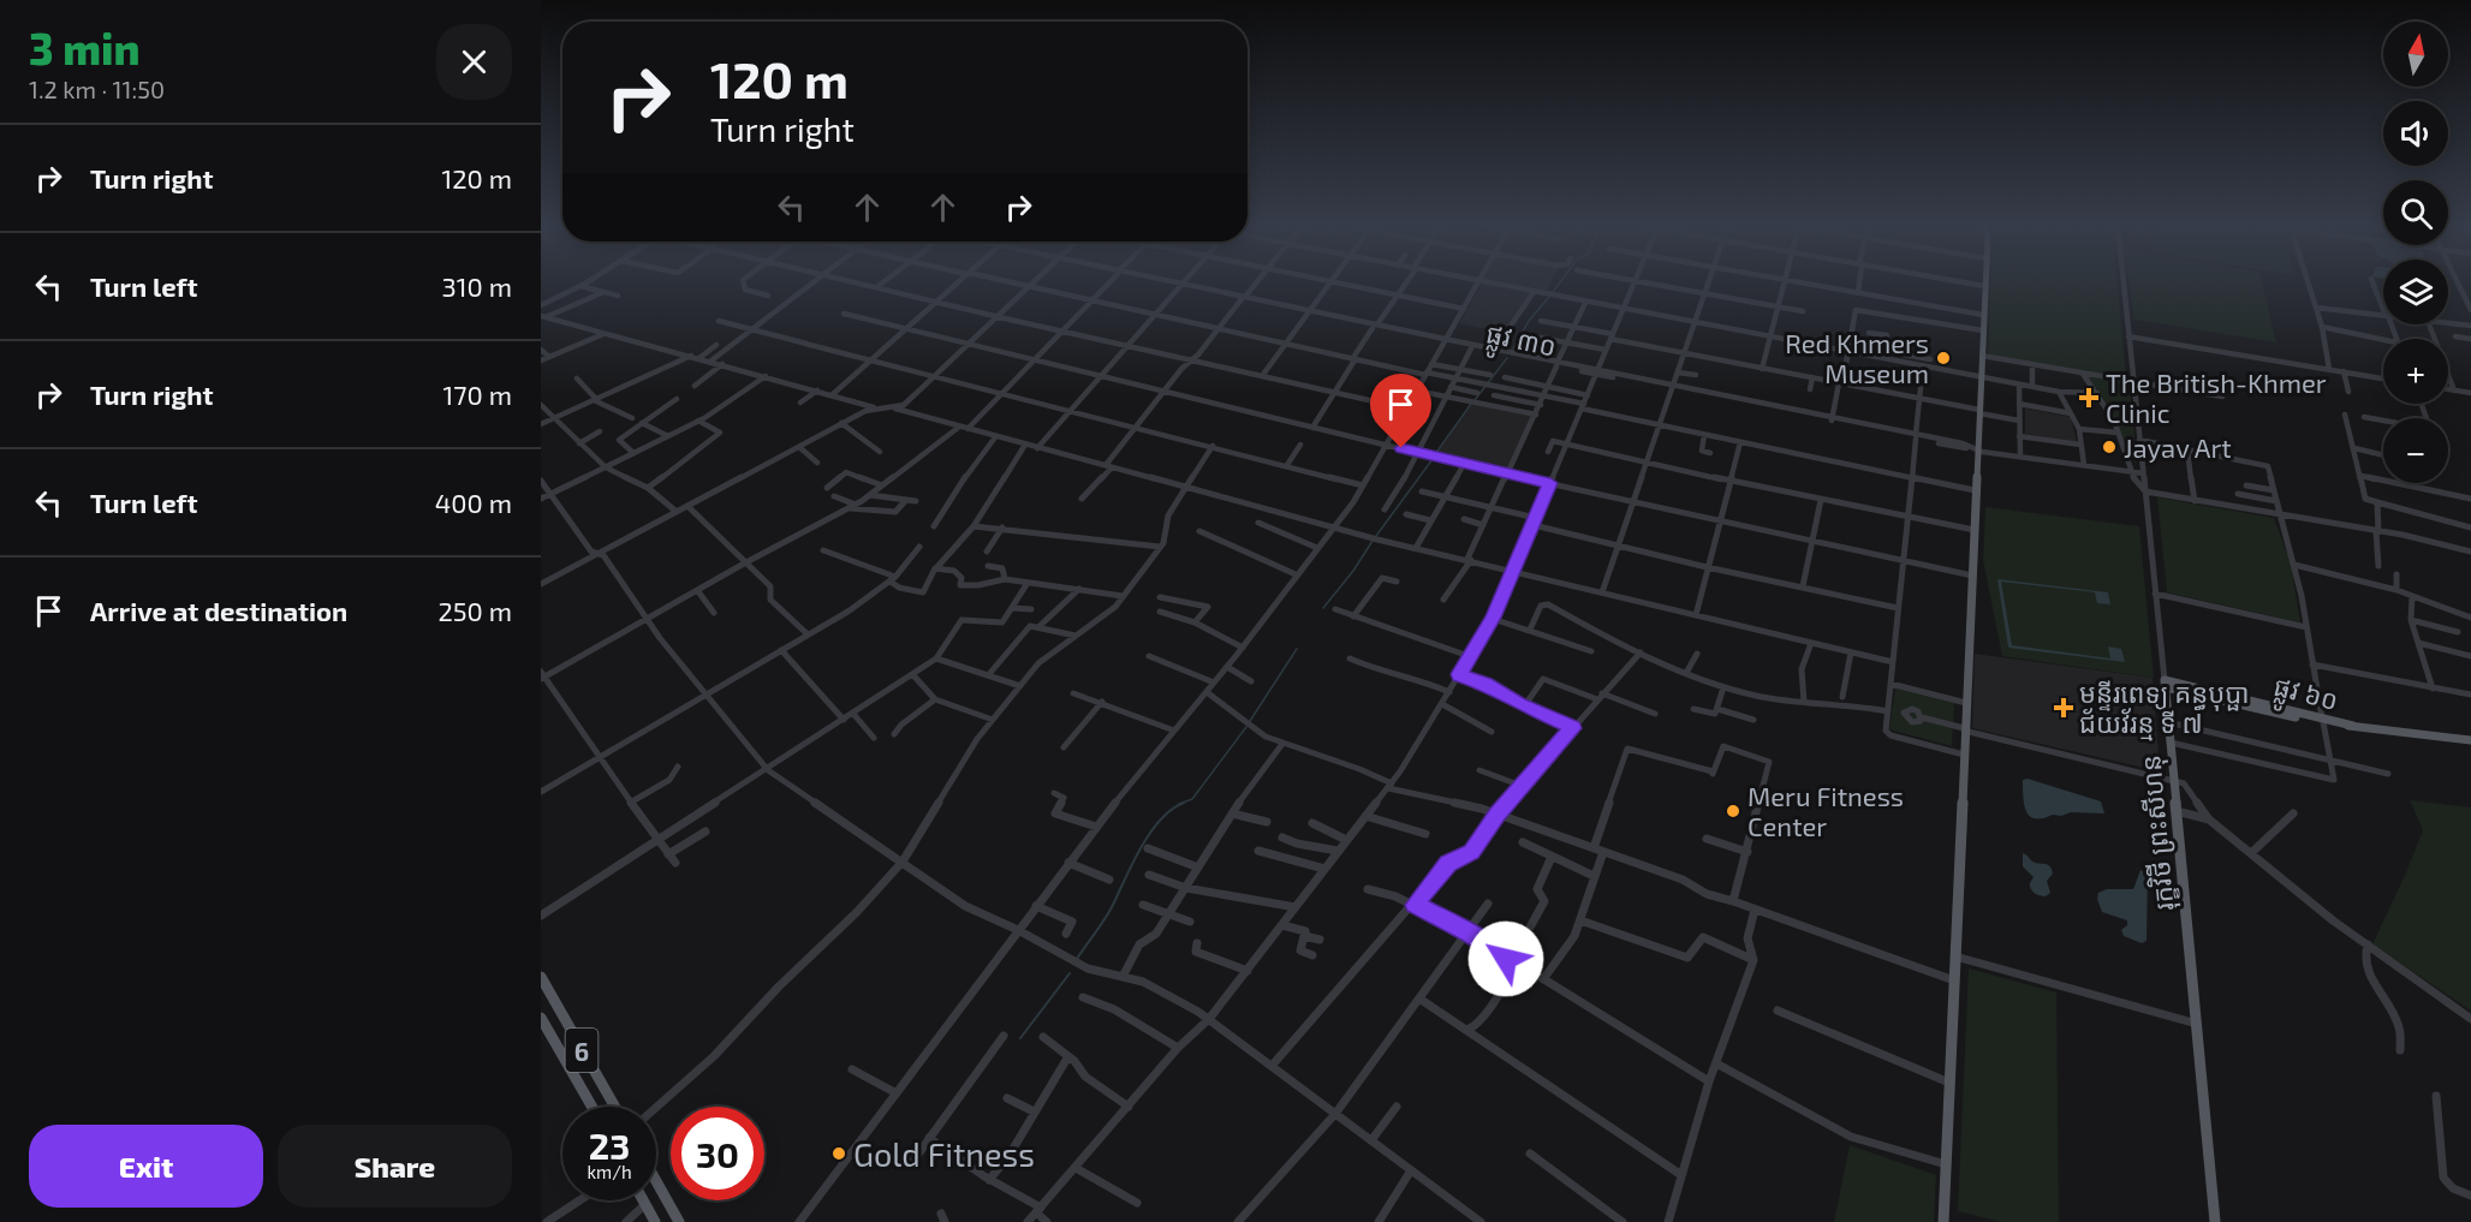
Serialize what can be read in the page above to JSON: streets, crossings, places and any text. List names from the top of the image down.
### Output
{
  "streets": {
    "main road": ["ផ្លូវ ៦០", "រុក្ខវិថី ព្រះសីហនុ", "6"],
    "street": ["ផ្លូវ ៣០"]
  },
  "crossings": [
    ["ផ្លូវ ៣០", "រុក្ខវិថី ព្រះសីហនុ"],
    ["ផ្លូវ ៦០", "រុក្ខវិថី ព្រះសីហនុ"]
  ],
  "places": {
    "other": [
      "Red Khmers Museum",
      "Jayav Art",
      "Meru Fitness Center",
      "Gold Fitness"
    ],
    "health": ["The British-Khmer Clinic", "មន្ទីរពេទ្យ គន្ធបុប្ផា ជ័យវ័រន្ម ទី ៧"]
  },
  "north": "top",
  "page": {
    "heading": ["3 min", "1.2 km · 11:50"],
    "map_buttons": ["+", "−"],
    "turn": ["120 m", "Turn right"],
    "list": [
      {
        "name": "Turn right",
        "value": "120 m"
      },
      {
        "name": "Turn left",
        "value": "310 m"
      },
      {
        "name": "Turn right",
        "value": "170 m"
      },
      {
        "name": "Turn left",
        "value": "400 m"
      },
      {
        "name": "Arrive at destination",
        "value": "250 m"
      }
    ],
    "speed": "23 km/h",
    "limit": "30",
    "buttons": ["Exit", "Share"]
  }
}
